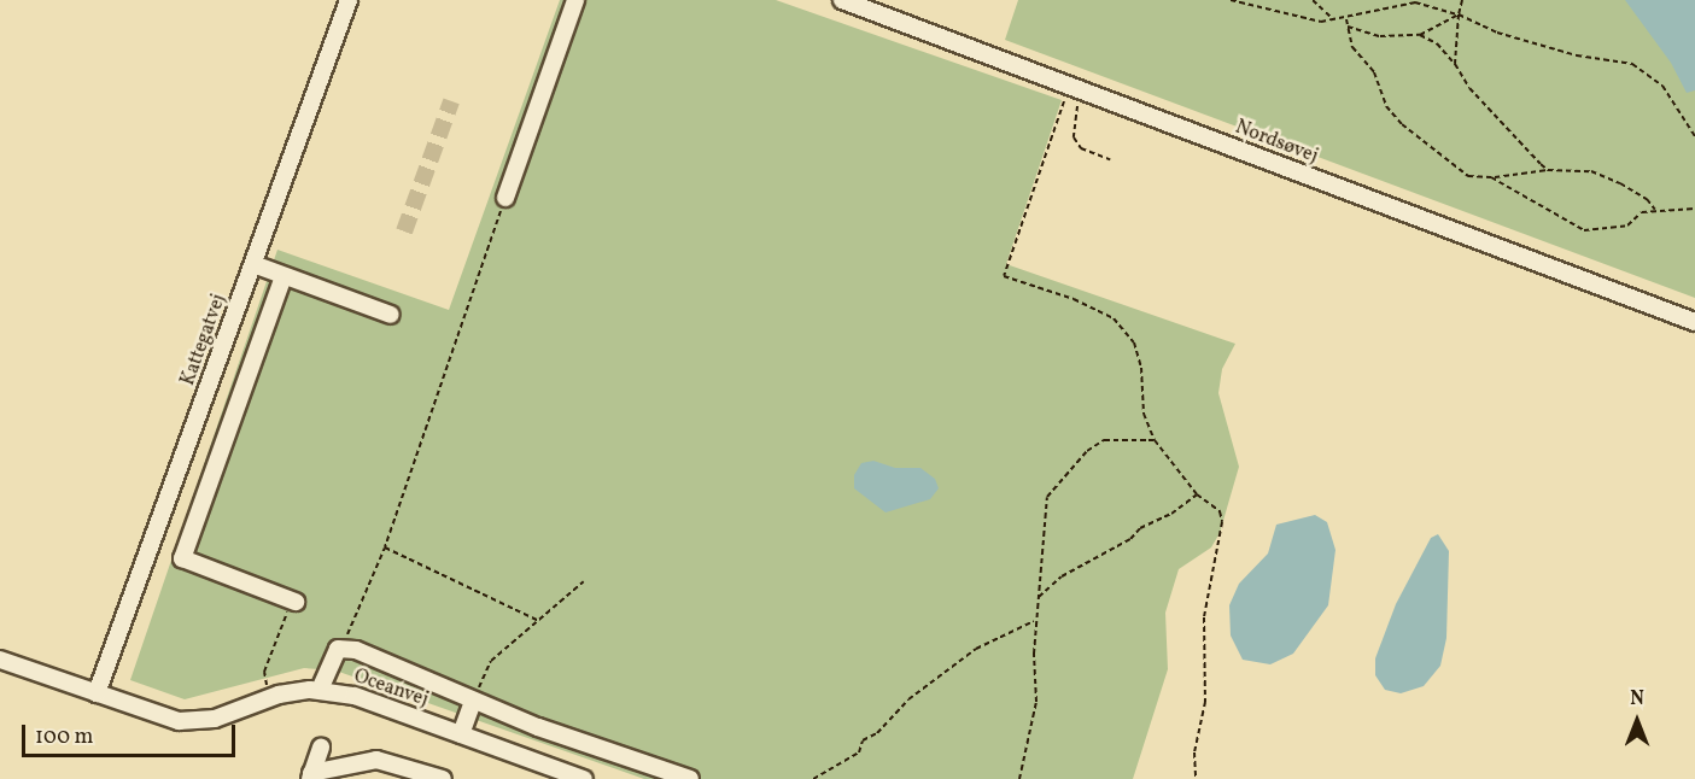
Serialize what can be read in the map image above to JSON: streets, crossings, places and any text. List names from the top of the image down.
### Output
{
  "streets": {
    "street": ["Nordsøvej", "Kattegatvej", "Oceanvej"]
  },
  "crossings": [
    ["Kattegatvej", "Oceanvej"]
  ],
  "scale_bar": "100 m",
  "north": "top"
}
